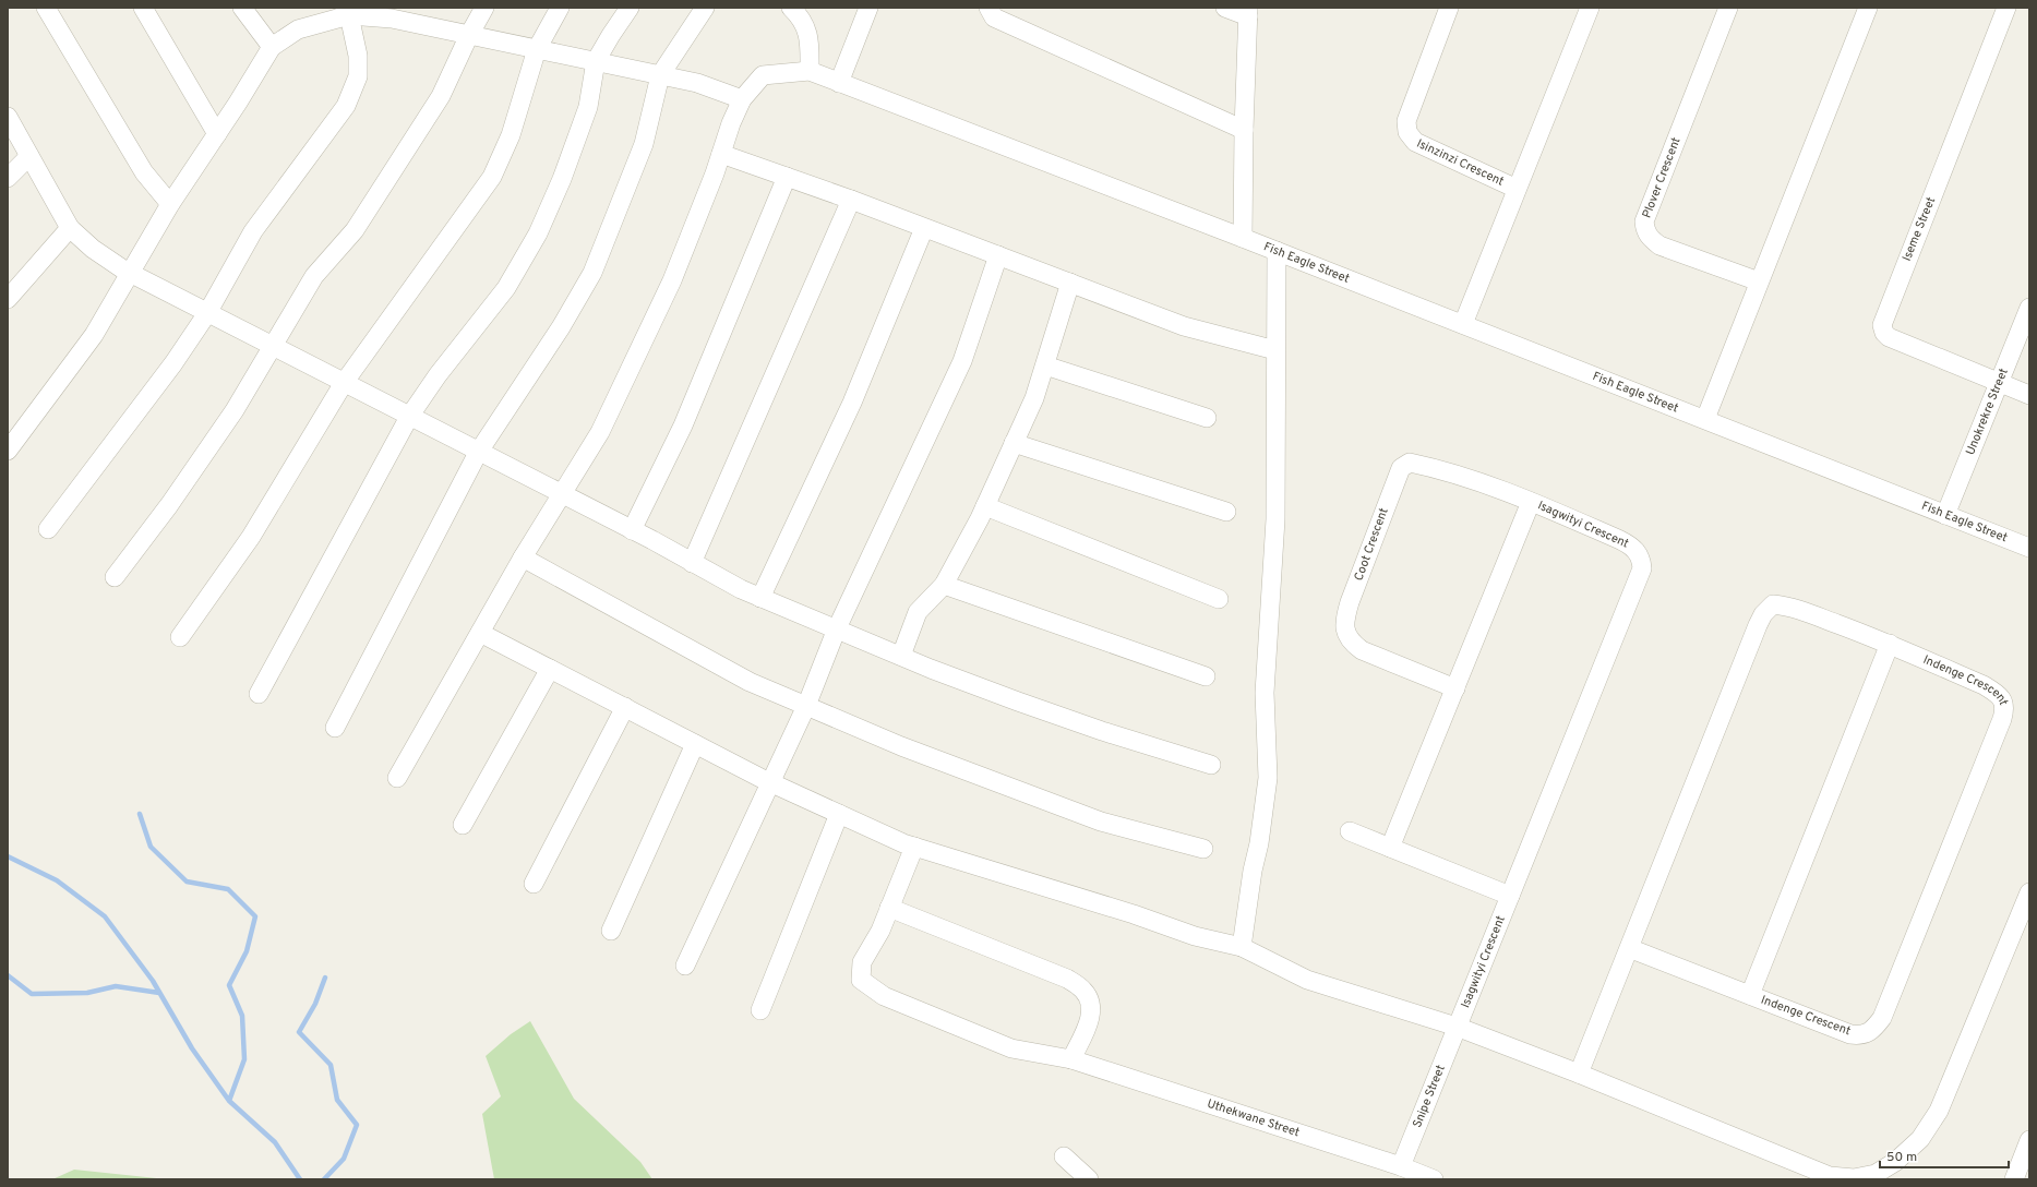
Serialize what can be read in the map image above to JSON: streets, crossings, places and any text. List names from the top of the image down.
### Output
{
  "streets": {
    "street": [
      "Isinzinzi Crescent",
      "Plover Crescent",
      "Iseme Street",
      "Fish Eagle Street",
      "Unokrekre Street",
      "Isagwityi Crescent",
      "Coot Crescent",
      "Indenge Crescent",
      "Snipe Street",
      "Uthekwane Street"
    ]
  },
  "crossings": [
    ["Isinzinzi Crescent", "Fish Eagle Street"],
    ["Iseme Street", "Unokrekre Street"],
    ["Fish Eagle Street", "Unokrekre Street"],
    ["Isagwityi Crescent", "Coot Crescent"],
    ["Isagwityi Crescent", "Snipe Street"],
    ["Snipe Street", "Uthekwane Street"]
  ],
  "scale_bar": "50 m"
}
